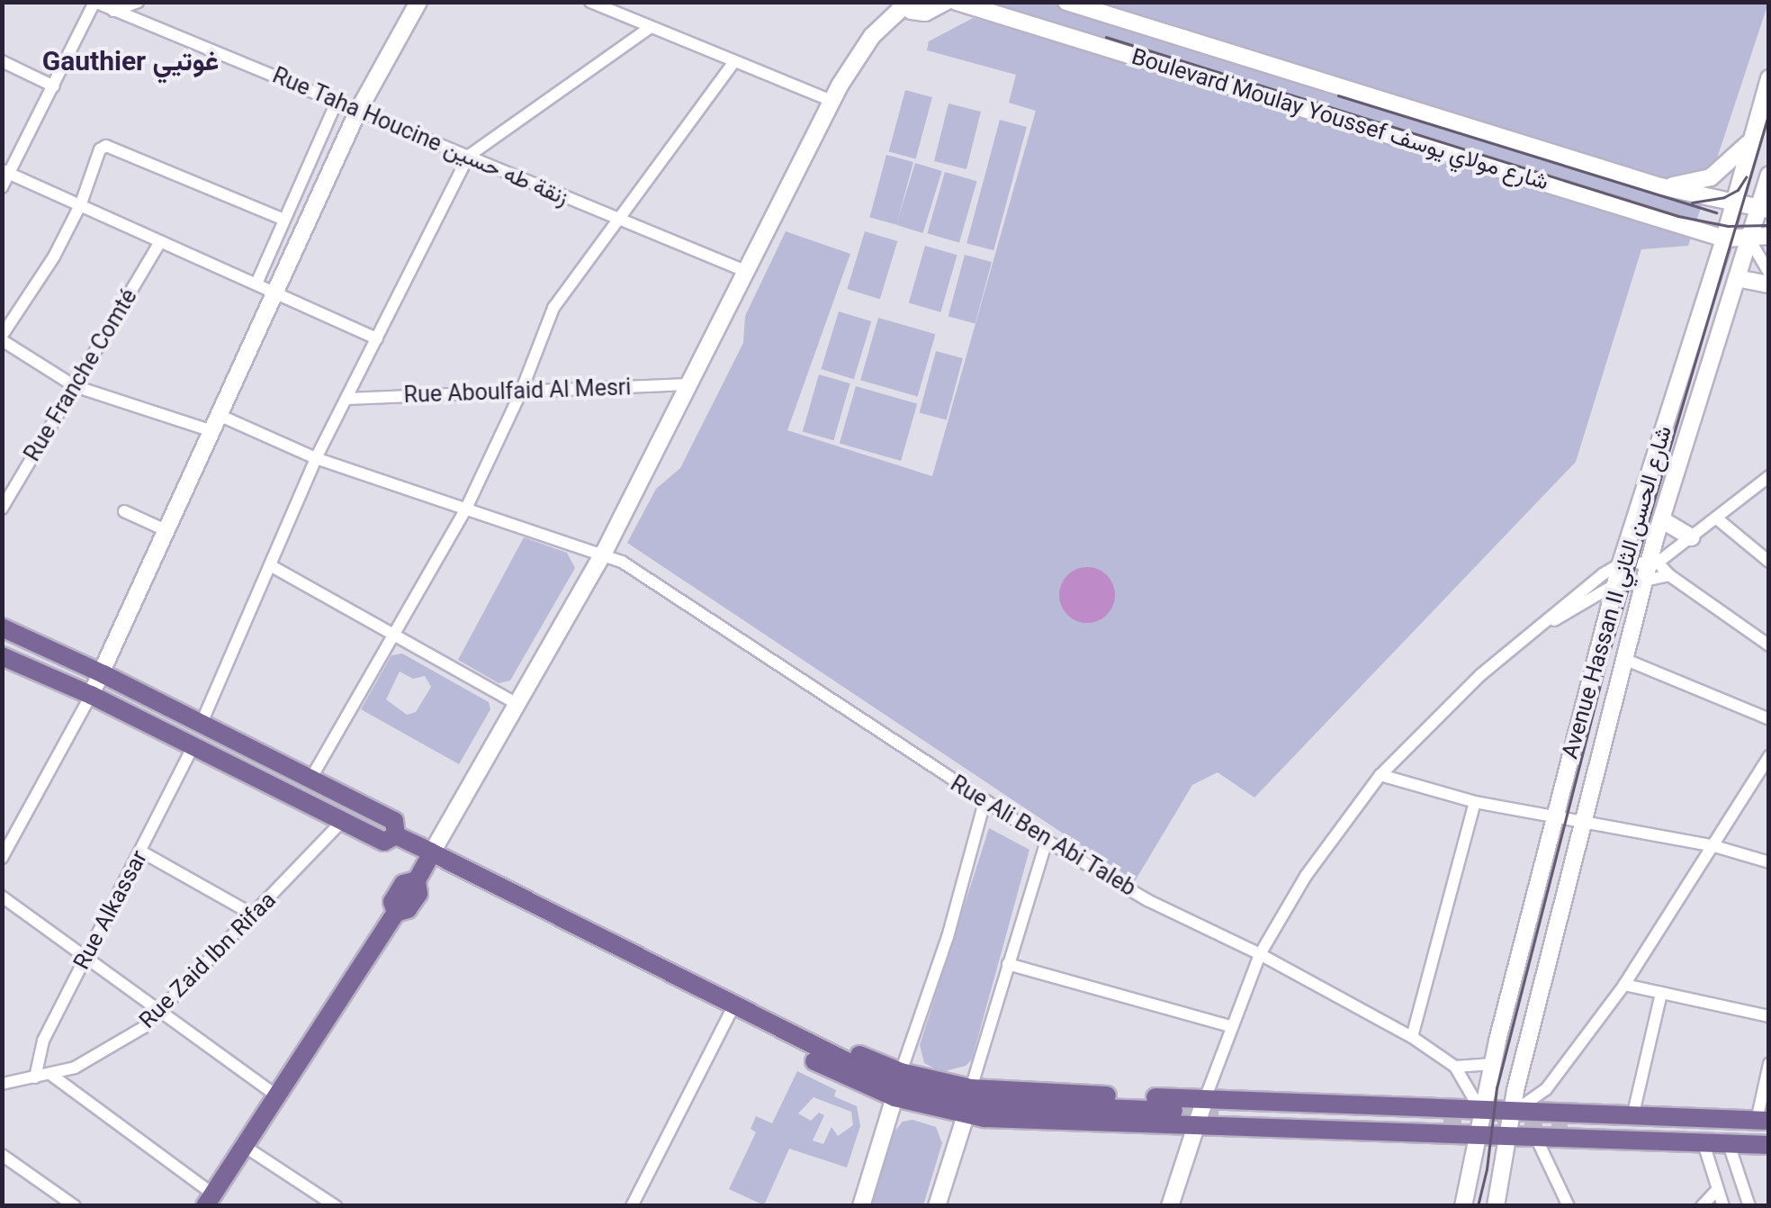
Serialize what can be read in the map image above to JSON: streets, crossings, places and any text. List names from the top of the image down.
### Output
{
  "streets": {
    "main road": ["Boulevard Moulay Youssef شارع مولاي يوسف", "Avenue Hassan II شارع الحسن الثاني"],
    "street": [
      "Rue Taha Houcine زنقة طه حسين",
      "Rue Franche Comté",
      "Rue Aboulfaid Al Mesri",
      "Rue Ali Ben Abi Taleb",
      "Rue Alkassar",
      "Rue Zaid Ibn Rifaa"
    ]
  },
  "crossings": [
    ["Boulevard Moulay Youssef شارع مولاي يوسف", "Avenue Hassan II شارع الحسن الثاني"],
    ["Rue Franche Comté", "Rue Ali Ben Abi Taleb"],
    ["Avenue Hassan II شارع الحسن الثاني", "Rue Ali Ben Abi Taleb"],
    ["Rue Alkassar", "Rue Zaid Ibn Rifaa"]
  ],
  "districts": ["Gauthier غوتيي"]
}
